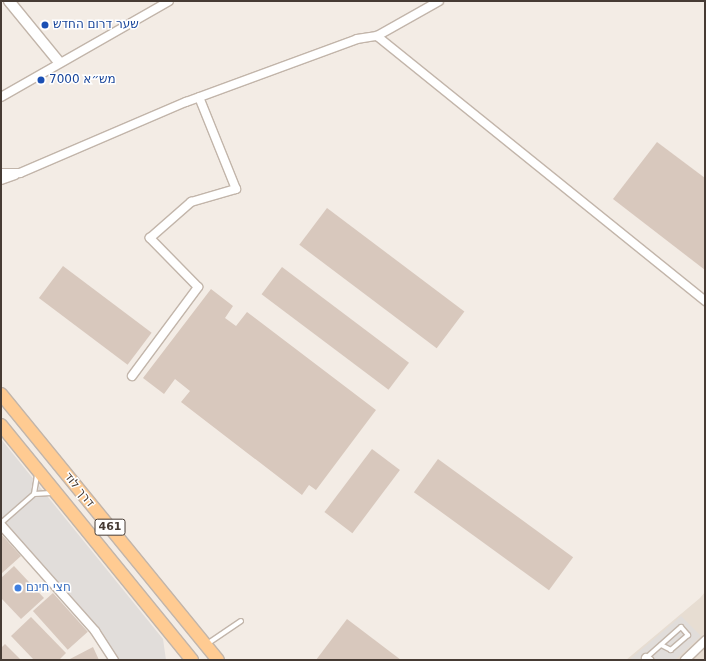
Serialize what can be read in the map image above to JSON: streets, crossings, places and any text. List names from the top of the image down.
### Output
{
  "streets": {
    "main road": ["דרך לוד", "461"]
  },
  "places": ["שער דרום החדש", "מש״א 7000", "חצי חינם"]
}
